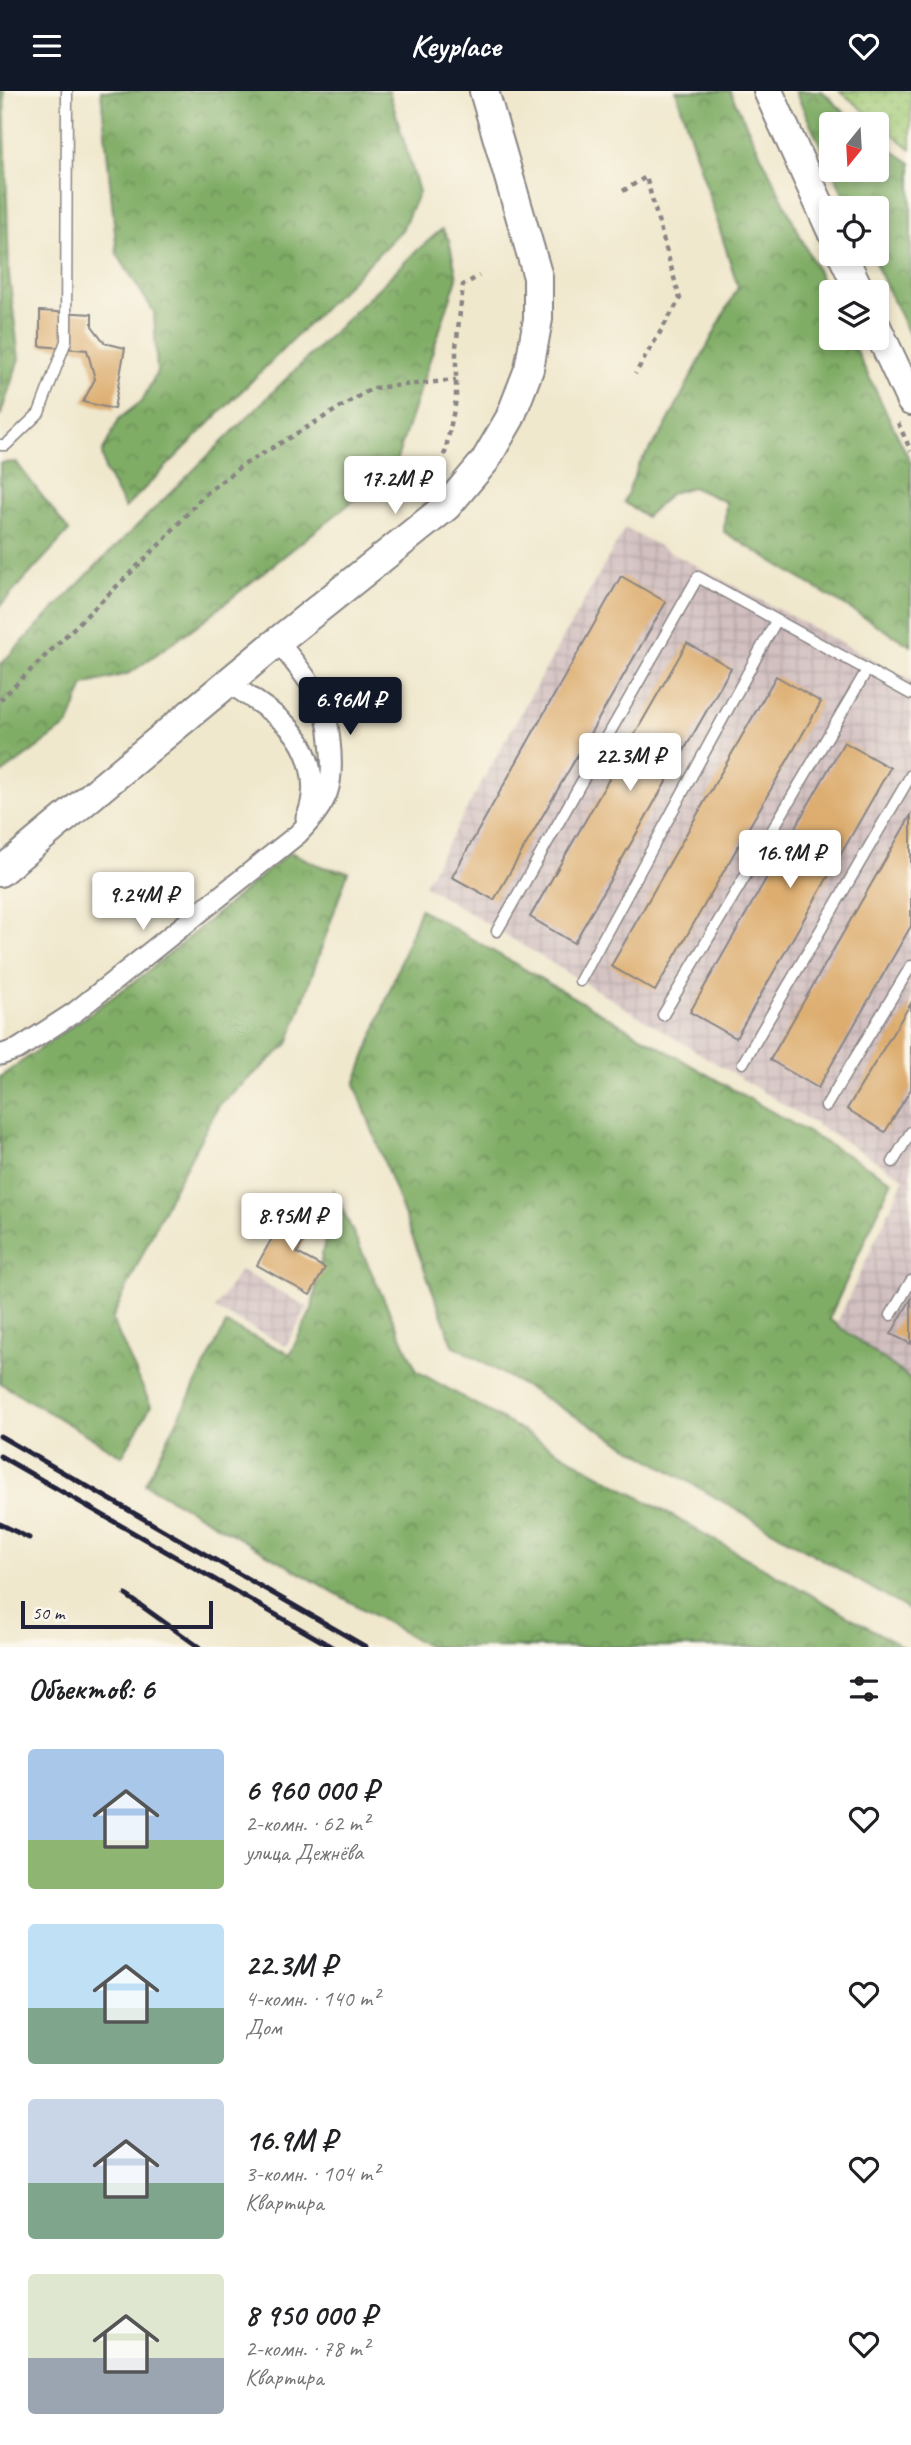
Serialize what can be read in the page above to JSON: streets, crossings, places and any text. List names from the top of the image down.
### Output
{
  "scale_bar": "50 m",
  "north": "bottom",
  "page": {
    "header": "Keyplace",
    "price": [
      "17.2M ₽",
      "6.96M ₽",
      "22.3M ₽",
      "16.9M ₽",
      "9.24M ₽",
      "8.95M ₽"
    ],
    "scale": "50 m",
    "heading": "Объектов: 6",
    "list": [
      {
        "name": "6 960 000 ₽",
        "note": "2-комн. · 62 m² · улица Дежнёва"
      },
      {
        "name": "22.3M ₽",
        "note": "4-комн. · 140 m² · Дом"
      },
      {
        "name": "16.9M ₽",
        "note": "3-комн. · 104 m² · Квартира"
      },
      {
        "name": "8 950 000 ₽",
        "note": "2-комн. · 78 m² · Квартира"
      }
    ]
  }
}
